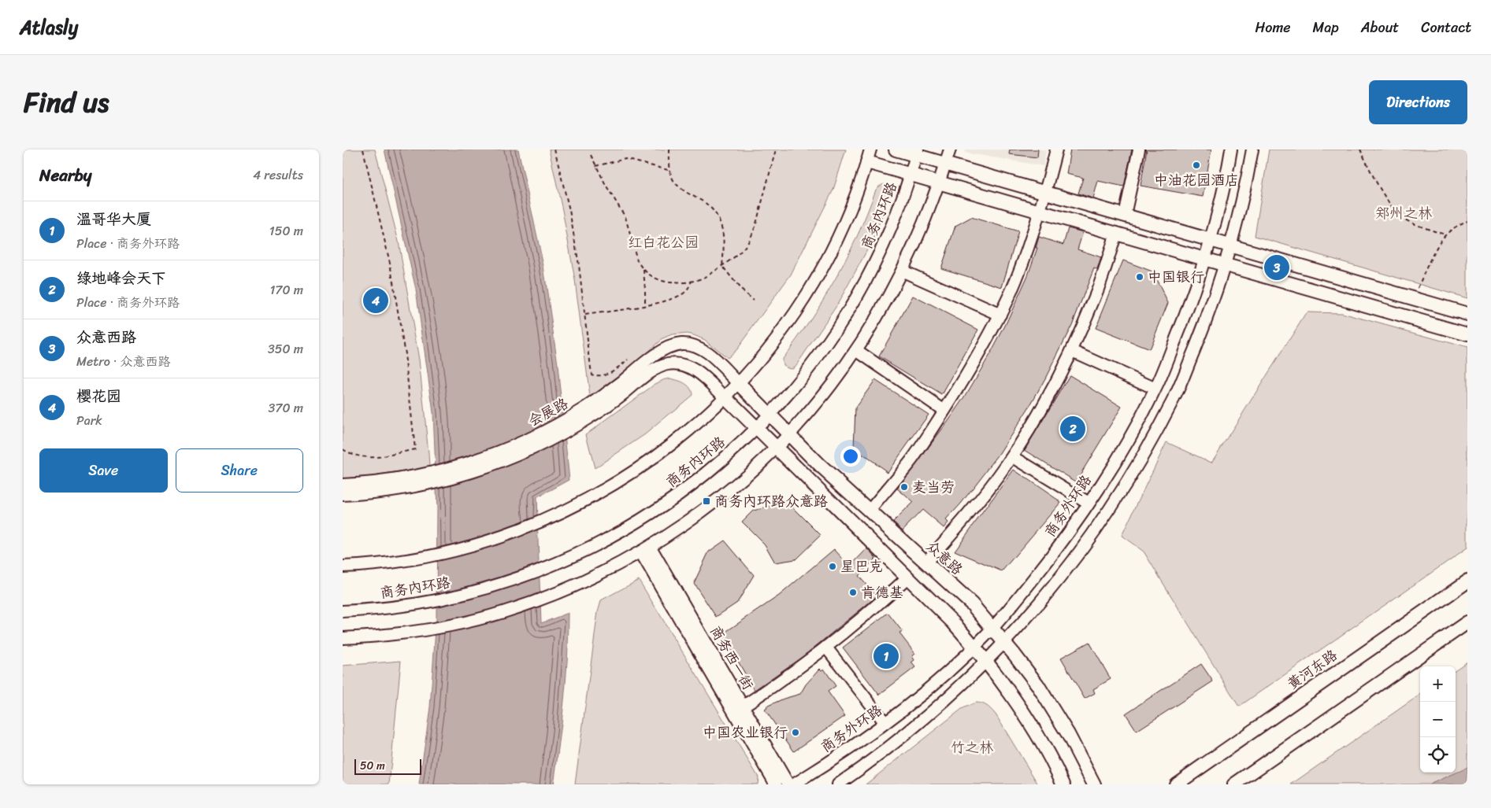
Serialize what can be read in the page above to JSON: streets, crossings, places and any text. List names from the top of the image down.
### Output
{
  "streets": {
    "main road": ["众意路", "黄河东路"],
    "street": [
      "商务内环路",
      "会展路",
      "商务外环路",
      "商务西一街"
    ]
  },
  "crossings": [
    ["商务内环路", "会展路"],
    ["商务内环路", "众意路"],
    ["会展路", "众意路"],
    ["商务外环路", "众意路"]
  ],
  "parks": ["郑州之林", "红白花公园", "竹之林"],
  "places": {
    "other": [
      "中油花园酒店",
      "中国银行",
      "麦当劳",
      "星巴克",
      "肯德基",
      "中国农业银行"
    ],
    "transit": ["商务内环路众意路"]
  },
  "scale_bar": "50 m",
  "page": {
    "header": "Atlasly",
    "nav": [
      "Home",
      "Map",
      "About",
      "Contact"
    ],
    "title": "Find us",
    "buttons": [
      "Directions",
      ["Save", "Share"]
    ],
    "heading": ["Nearby", "4 results"],
    "list": [
      {
        "mark": "1",
        "name": "温哥华大厦",
        "note": "Place · 商务外环路",
        "value": "150 m"
      },
      {
        "mark": "2",
        "name": "绿地峰会天下",
        "note": "Place · 商务外环路",
        "value": "170 m"
      },
      {
        "mark": "3",
        "name": "众意西路",
        "note": "Metro · 众意西路",
        "value": "350 m"
      },
      {
        "mark": "4",
        "name": "樱花园",
        "note": "Park",
        "value": "370 m"
      }
    ],
    "pins": [
      "3",
      "4",
      "2",
      "1"
    ],
    "map_buttons": ["+", "−"],
    "scale": "50 m"
  }
}
